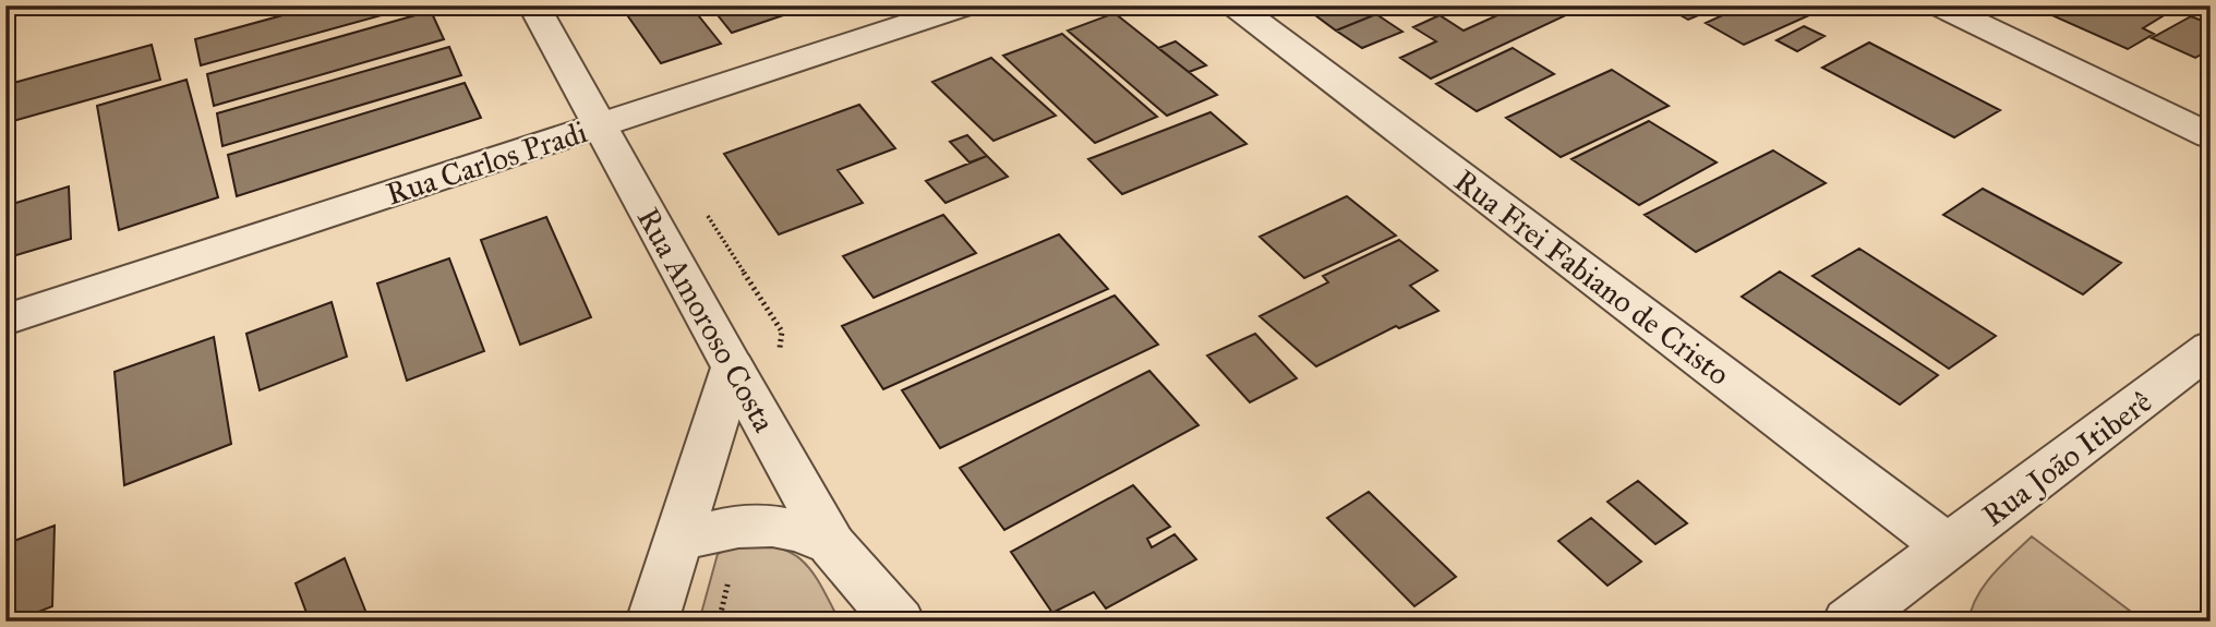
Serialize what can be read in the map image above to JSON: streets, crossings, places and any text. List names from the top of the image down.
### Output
{
  "streets": {
    "street": [
      "Rua Carlos Pradi",
      "Rua Frei Fabiano de Cristo",
      "Rua Amoroso Costa",
      "Rua João Itiberê"
    ]
  },
  "crossings": [
    ["Rua Carlos Pradi", "Rua Amoroso Costa"],
    ["Rua Frei Fabiano de Cristo", "Rua João Itiberê"]
  ]
}
